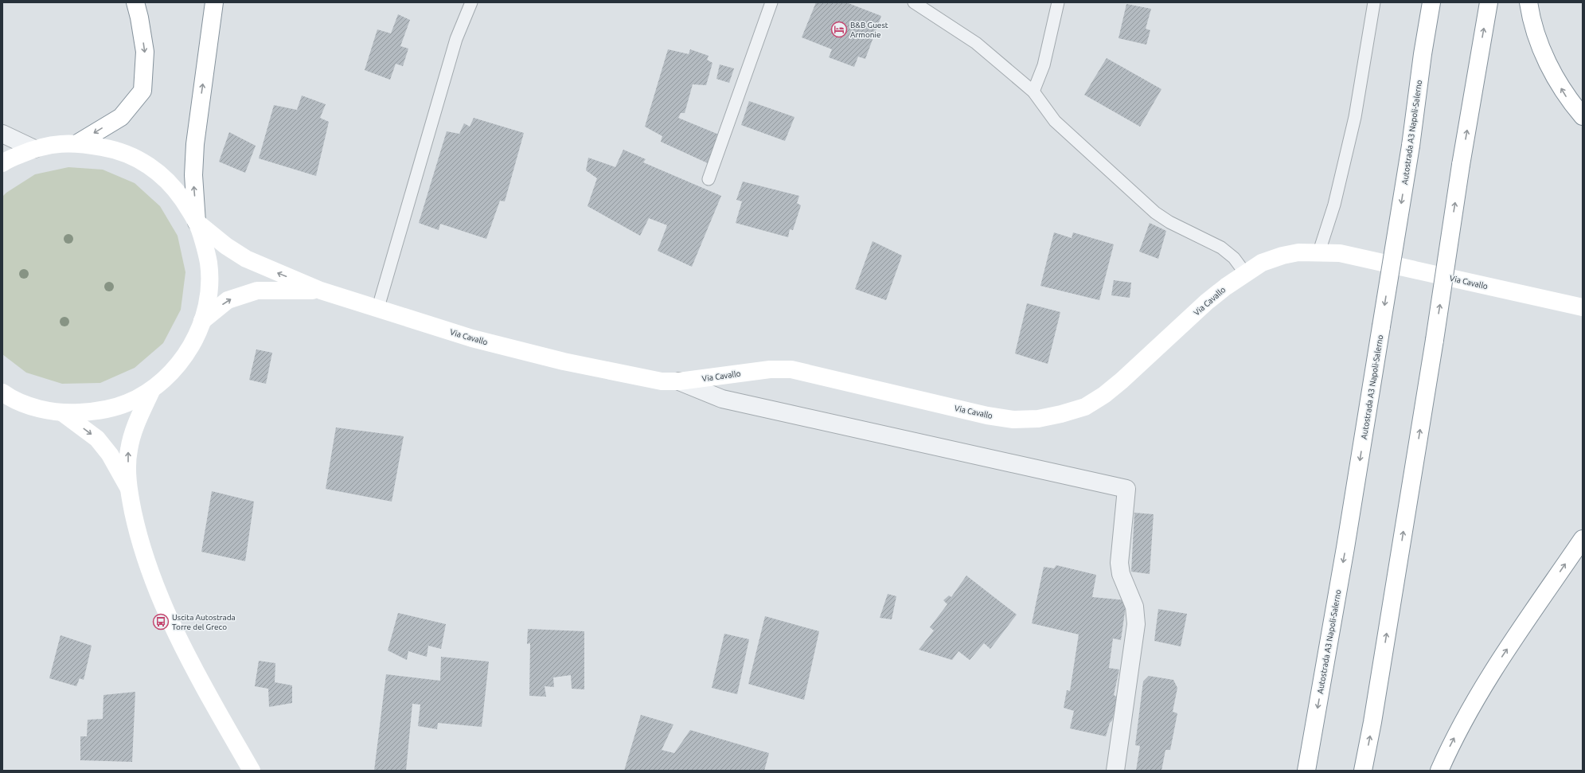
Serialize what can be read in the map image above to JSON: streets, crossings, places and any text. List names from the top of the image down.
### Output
{
  "streets": {
    "main road": ["Autostrada A3 Napoli-Salerno", "Via Cavallo"]
  },
  "places": {
    "hotel": ["B&B Guest Armonie"],
    "bus stop": ["Uscita Autostrada Torre del Greco"]
  }
}
